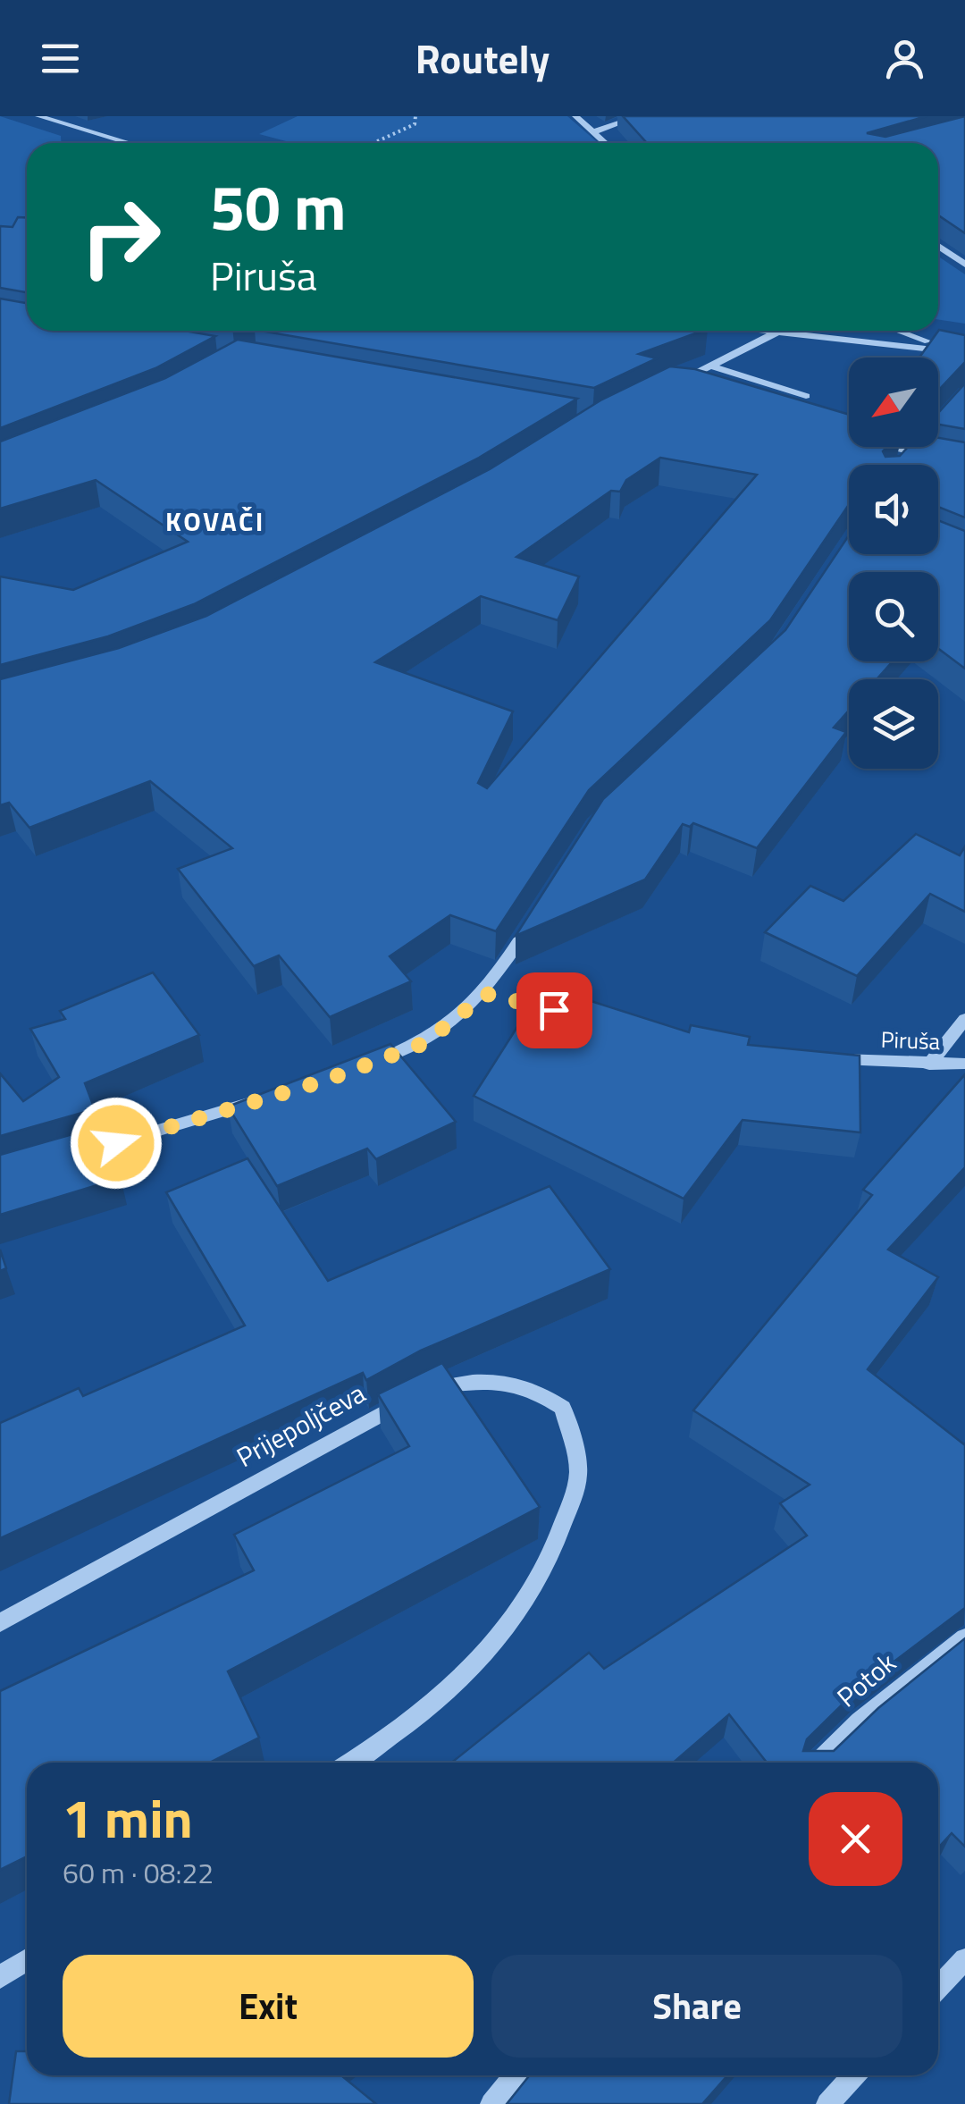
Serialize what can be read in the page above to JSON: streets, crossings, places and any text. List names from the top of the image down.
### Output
{
  "streets": {
    "street": ["Piruša", "Prijepoljčeva", "Potok"]
  },
  "districts": ["KOVAČI"],
  "north": "bottom left",
  "page": {
    "header": "Routely",
    "turn": ["50 m", "Piruša"],
    "heading": ["1 min", "60 m · 08:22"],
    "buttons": ["Exit", "Share"]
  }
}
